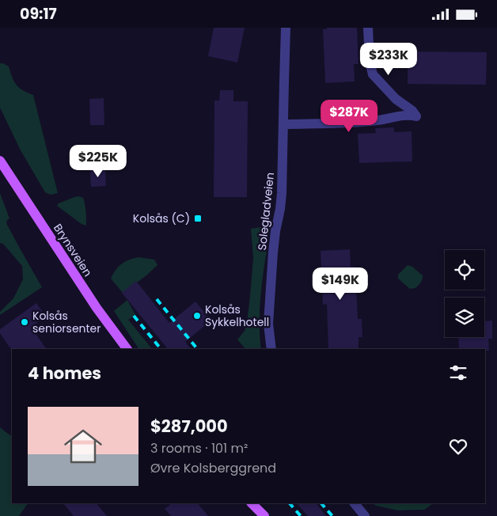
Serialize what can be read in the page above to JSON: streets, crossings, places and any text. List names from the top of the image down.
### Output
{
  "streets": {
    "main road": ["Brynsveien"],
    "street": ["Solegladveien"]
  },
  "places": {
    "transit": ["Kolsås (C)"],
    "other": ["Kolsås Sykkelhotell", "Kolsås seniorsenter"]
  },
  "page": {
    "status": "09:17",
    "price": [
      "$233K",
      "$287K",
      "$225K",
      "$149K"
    ],
    "heading": "4 homes",
    "list": [
      {
        "name": "$287,000",
        "note": "3 rooms · 101 m² · Øvre Kolsberggrend"
      }
    ]
  }
}
